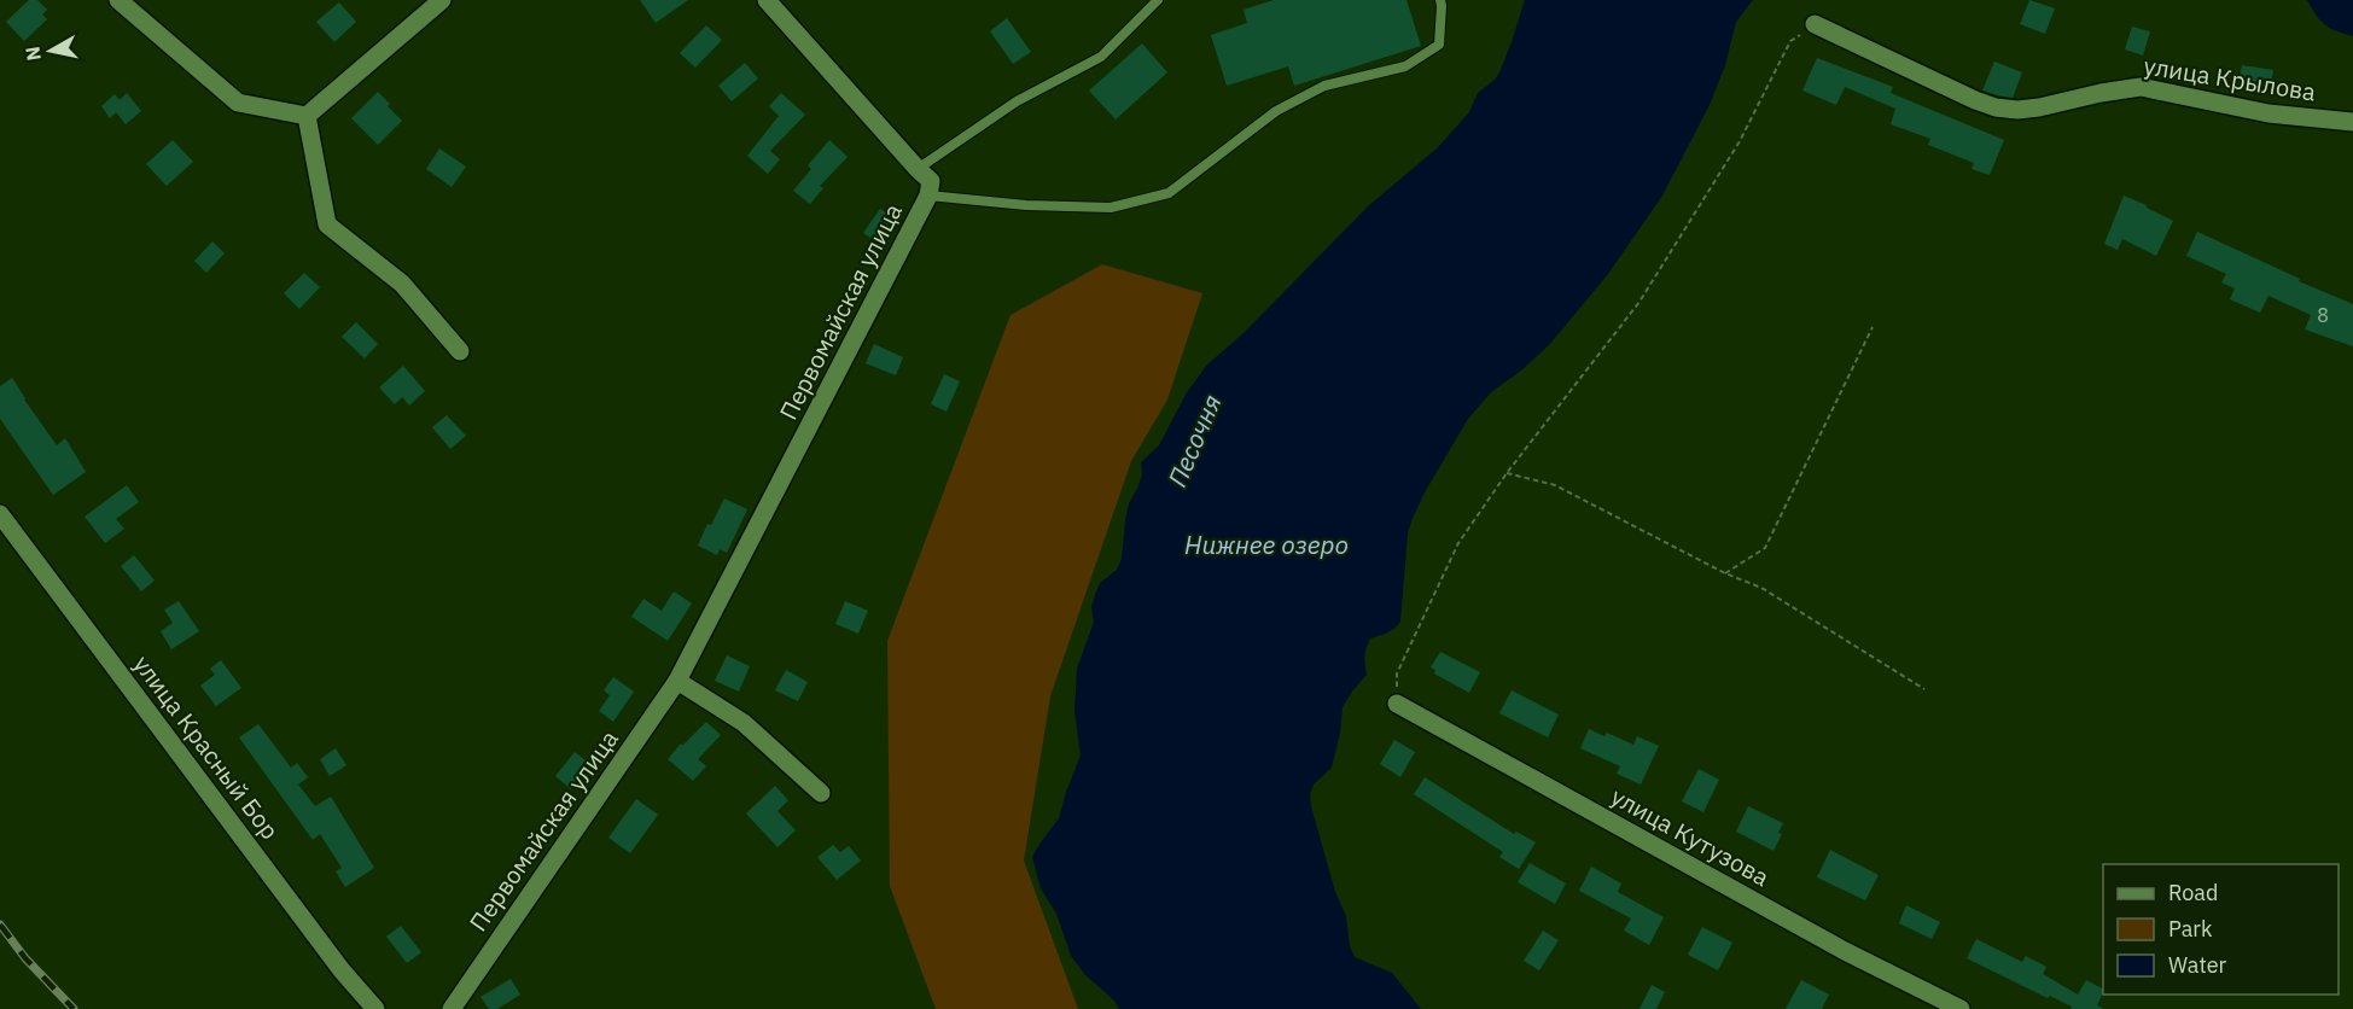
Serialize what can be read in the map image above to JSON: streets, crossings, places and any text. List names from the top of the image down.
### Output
{
  "streets": {
    "street": [
      "улица Крылова",
      "Первомайская улица",
      "улица Красный Бор",
      "улица Кутузова"
    ]
  },
  "water": ["Песочня", "Нижнее озеро"],
  "house_numbers": ["8"],
  "legend": ["Road", "Park", "Water"],
  "north": "left"
}
